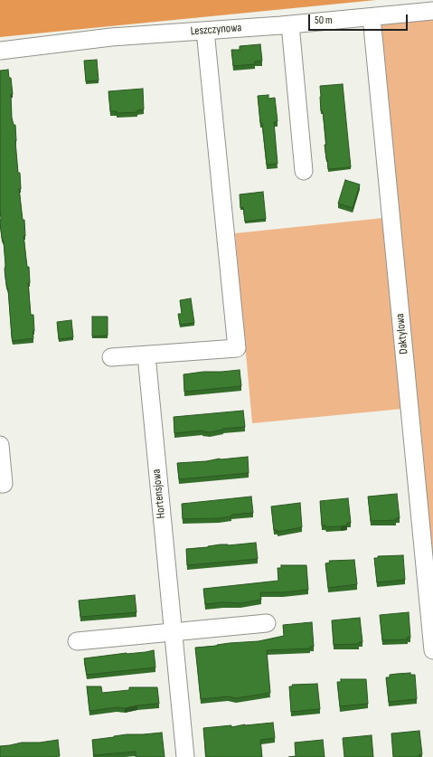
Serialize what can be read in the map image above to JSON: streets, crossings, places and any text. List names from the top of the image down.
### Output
{
  "streets": {
    "street": ["Leszczynowa", "Daktylowa", "Hortensjowa"]
  },
  "crossings": [
    ["Leszczynowa", "Daktylowa"]
  ],
  "scale_bar": "50 m"
}
